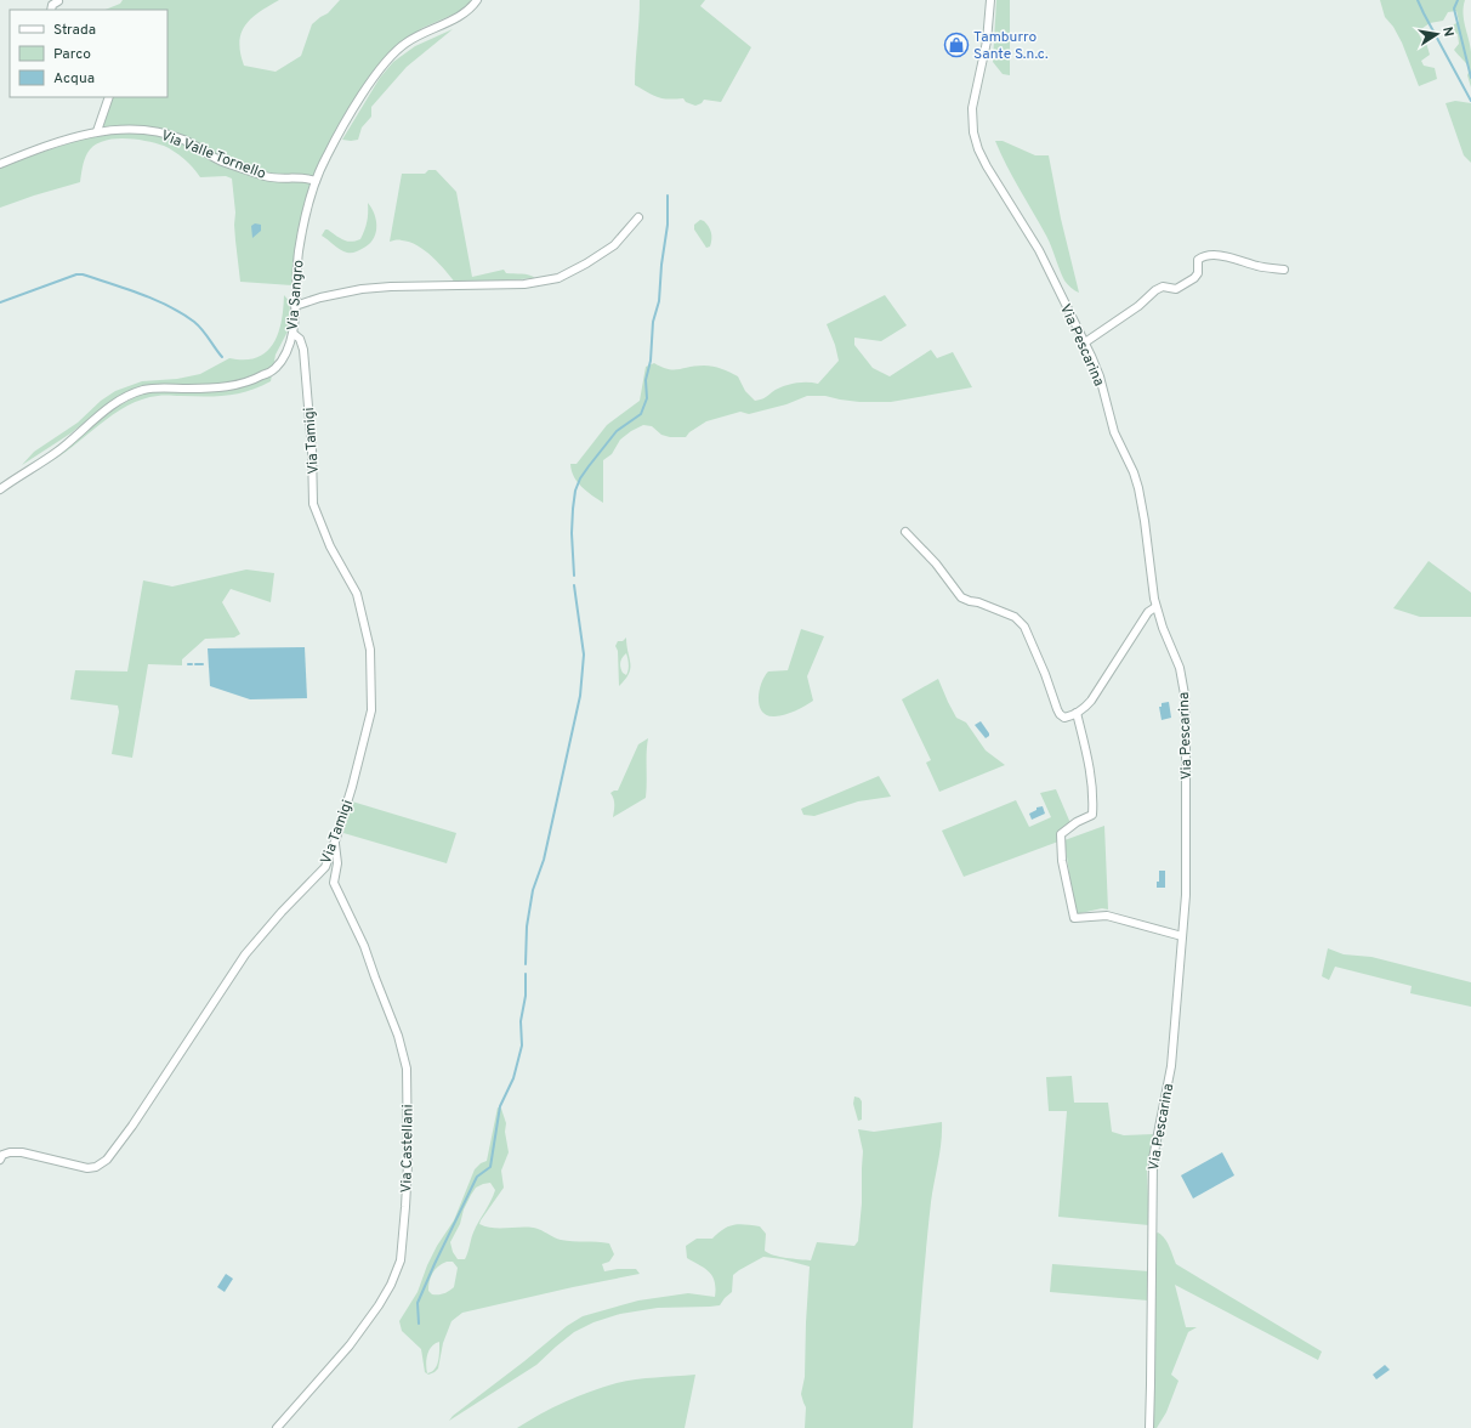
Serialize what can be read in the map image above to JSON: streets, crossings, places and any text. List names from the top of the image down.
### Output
{
  "streets": {
    "street": [
      "Via Valle Tornello",
      "Via Sangro",
      "Via Pescarina",
      "Via Tamigi",
      "Via Castellani"
    ]
  },
  "crossings": [
    ["Via Valle Tornello", "Via Sangro"],
    ["Via Sangro", "Via Tamigi"],
    ["Via Tamigi", "Via Castellani"]
  ],
  "places": {
    "shop": ["Tamburro Sante S.n.c."]
  },
  "legend": ["Strada", "Parco", "Acqua"],
  "north": "right"
}
